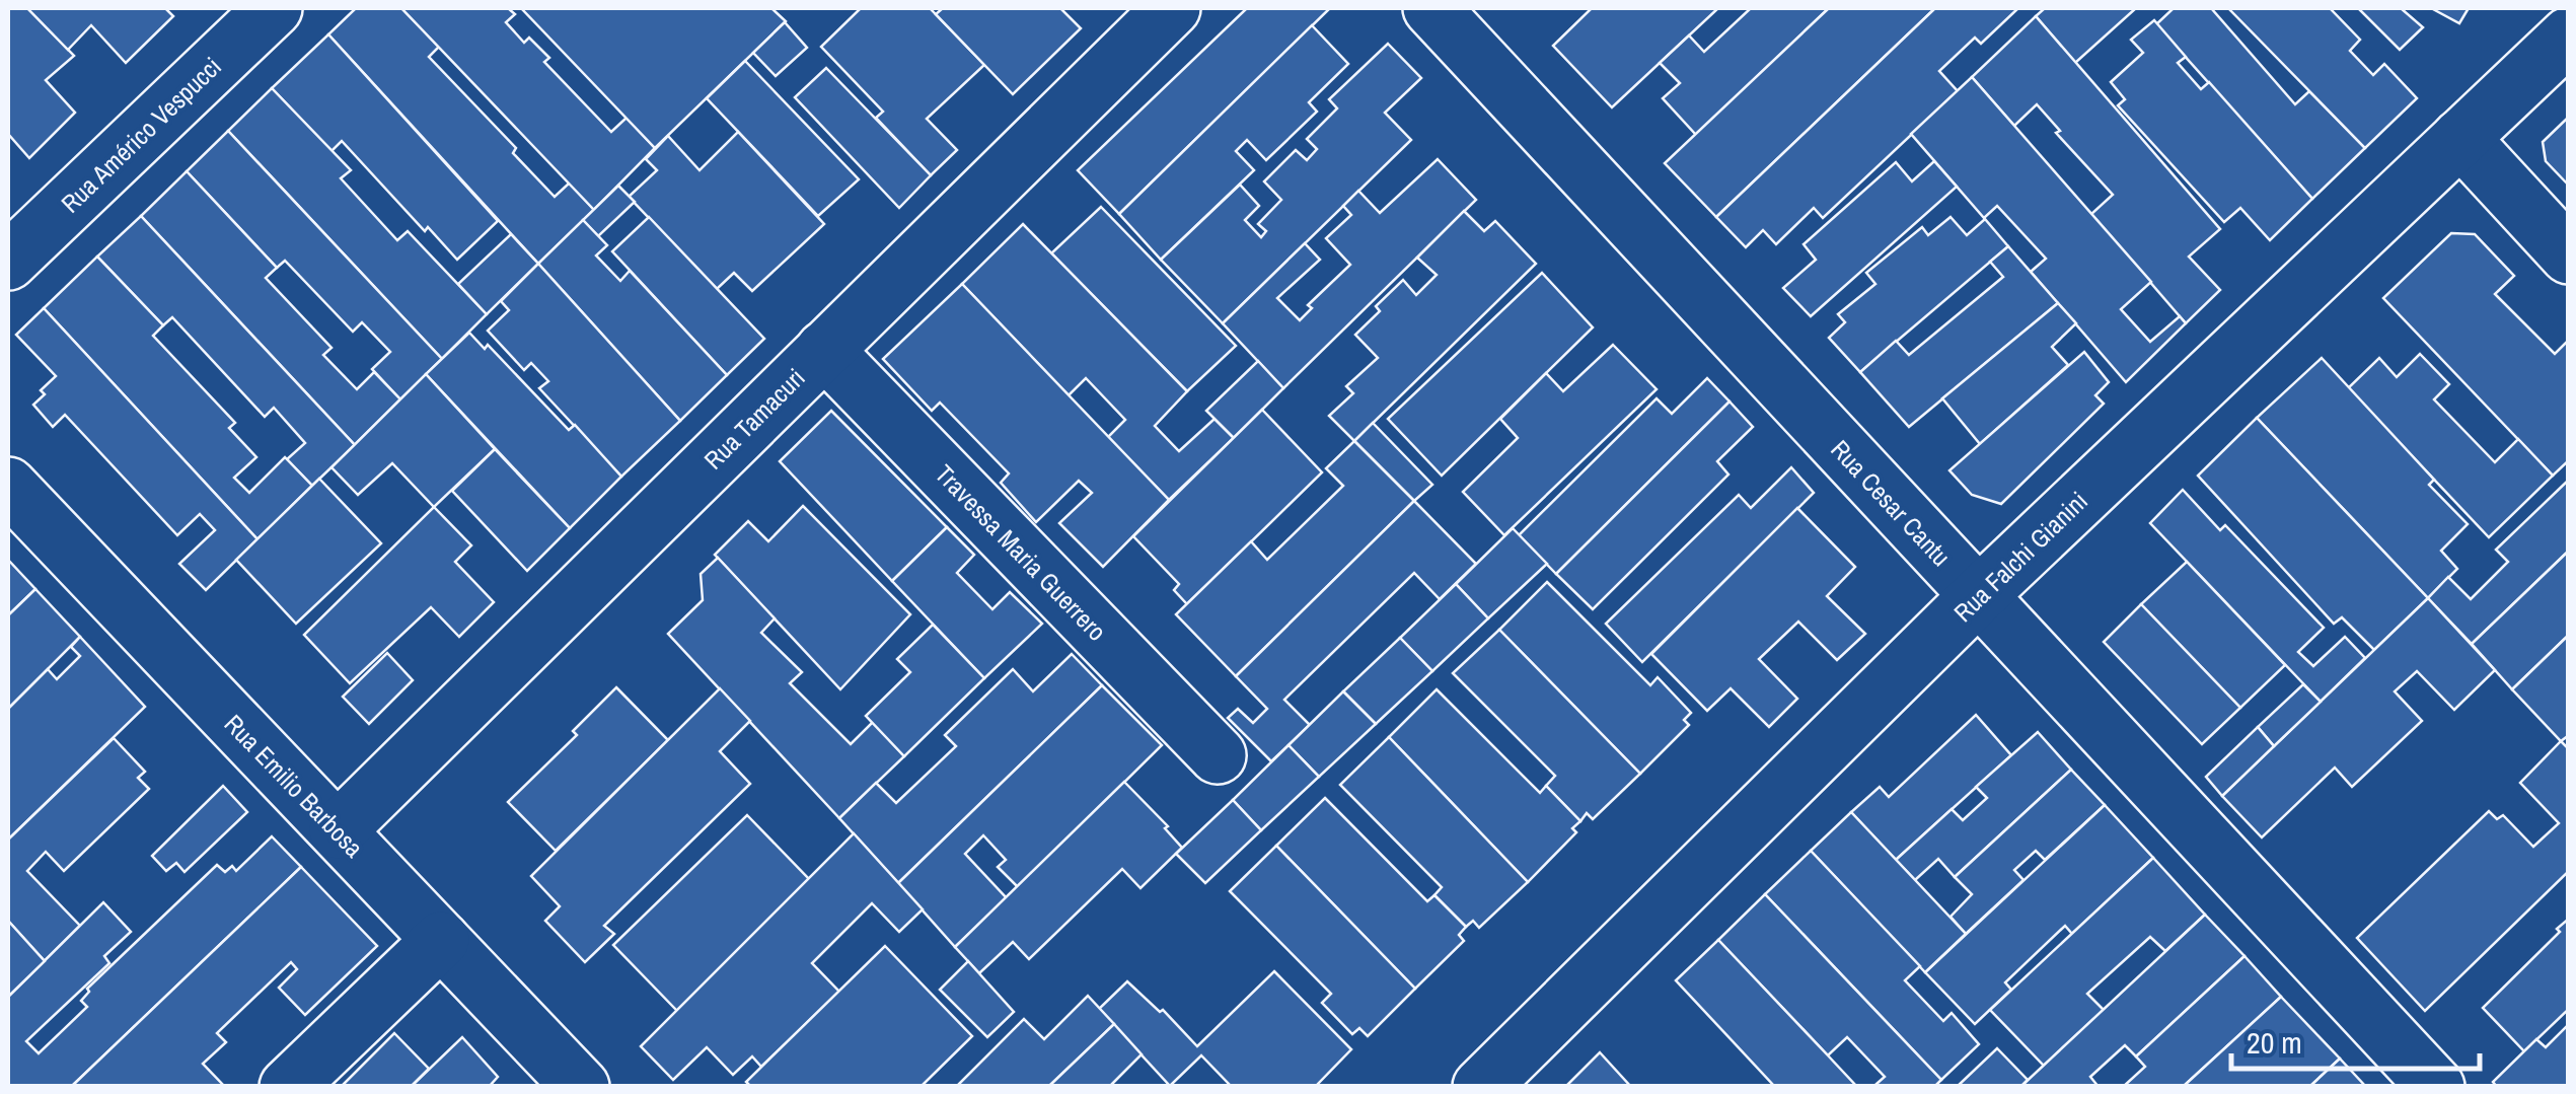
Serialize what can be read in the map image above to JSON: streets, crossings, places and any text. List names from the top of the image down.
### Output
{
  "streets": {
    "street": [
      "Rua Américo Vespucci",
      "Rua Tamacuri",
      "Rua Cesar Cantu",
      "Travessa Maria Guerrero",
      "Rua Falchi Gianini",
      "Rua Emilio Barbosa"
    ]
  },
  "crossings": [
    ["Rua Tamacuri", "Travessa Maria Guerrero"],
    ["Rua Tamacuri", "Rua Emilio Barbosa"],
    ["Rua Cesar Cantu", "Rua Falchi Gianini"]
  ],
  "scale_bar": "20 m"
}
